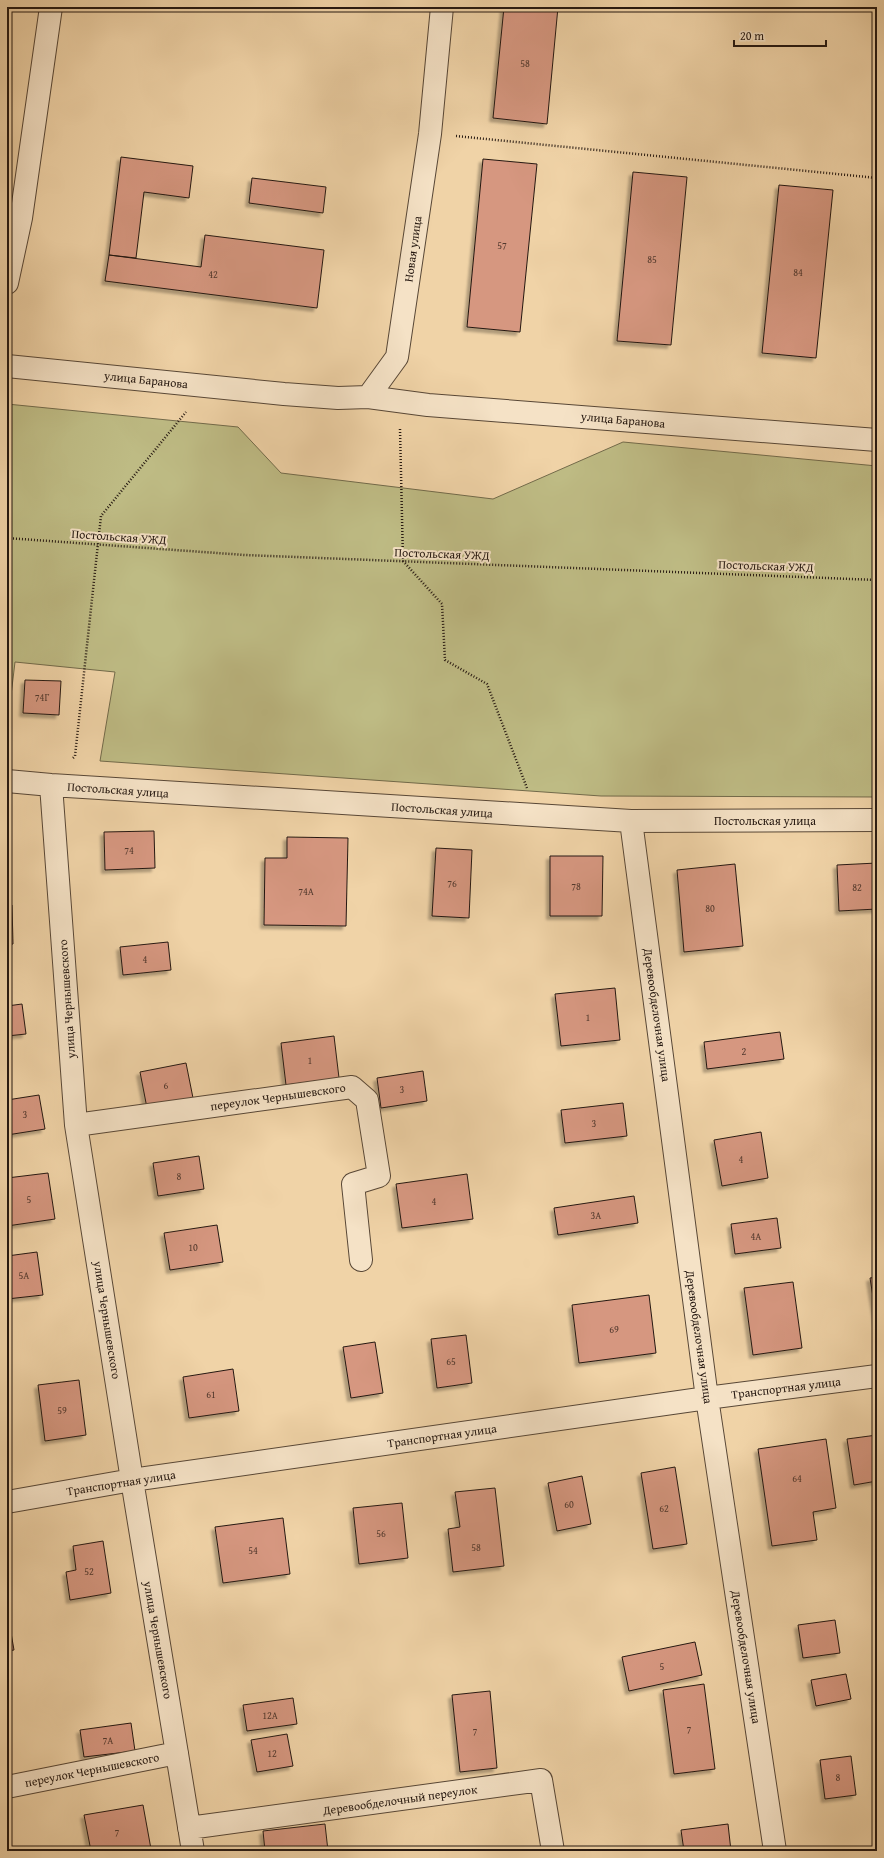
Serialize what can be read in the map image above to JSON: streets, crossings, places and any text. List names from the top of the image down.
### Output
{
  "streets": {
    "street": [
      "Новая улица",
      "улица Баранова",
      "Постольская улица",
      "улица Чернышевского",
      "Деревообделочная улица",
      "переулок Чернышевского",
      "Транспортная улица",
      "Деревообделочный переулок"
    ],
    "path": ["Постольская УЖД"]
  },
  "crossings": [
    ["Новая улица", "улица Баранова"],
    ["Постольская улица", "улица Чернышевского"],
    ["Постольская улица", "Деревообделочная улица"],
    ["улица Чернышевского", "переулок Чернышевского"],
    ["улица Чернышевского", "Транспортная улица"],
    ["улица Чернышевского", "Деревообделочный переулок"],
    ["Деревообделочная улица", "Транспортная улица"]
  ],
  "house_numbers": [
    "58",
    "57",
    "85",
    "84",
    "42",
    "74Г",
    "74",
    "76",
    "78",
    "82",
    "74А",
    "80",
    "4",
    "1",
    "2",
    "1",
    "6",
    "3",
    "3",
    "3",
    "4",
    "8",
    "5",
    "4",
    "3А",
    "4А",
    "10",
    "5А",
    "69",
    "65",
    "61",
    "59",
    "64",
    "60",
    "62",
    "56",
    "58",
    "54",
    "52",
    "5",
    "12А",
    "7",
    "7",
    "7А",
    "12",
    "8",
    "7"
  ],
  "scale_bar": "20 m"
}
